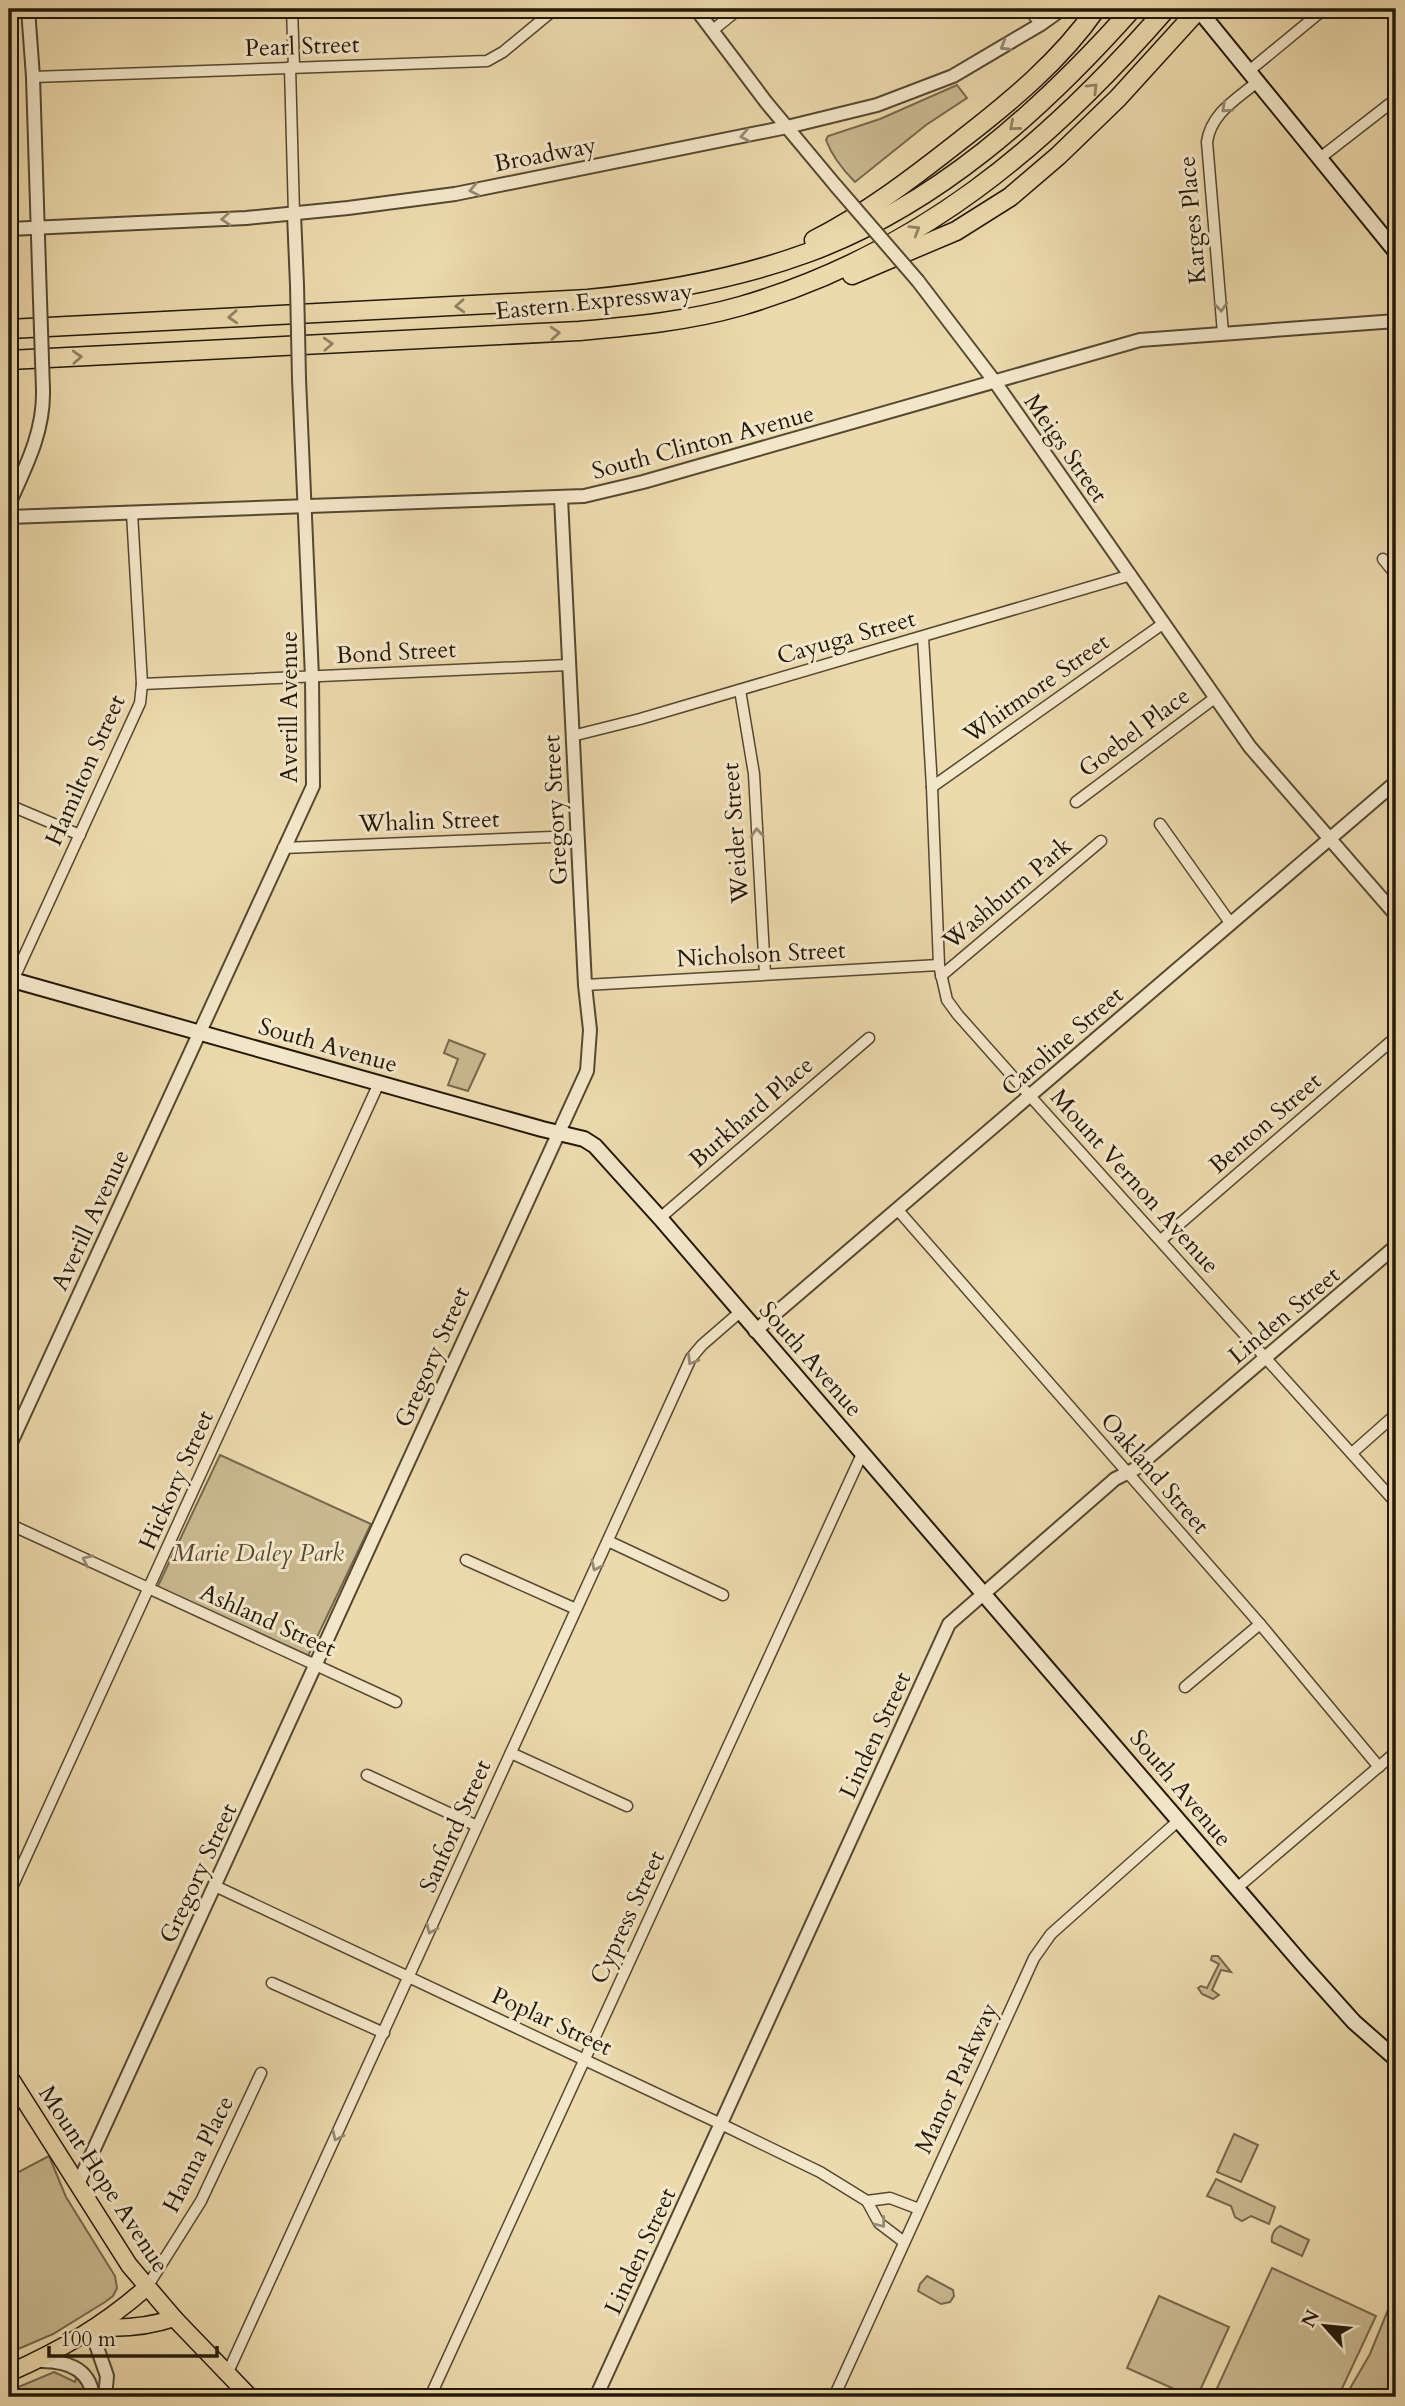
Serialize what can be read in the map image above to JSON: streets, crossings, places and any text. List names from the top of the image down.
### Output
{
  "streets": {
    "highway": ["Eastern Expressway"],
    "main road": ["South Avenue", "Mount Hope Avenue"],
    "street": [
      "Pearl Street",
      "Broadway",
      "Karges Place",
      "South Clinton Avenue",
      "Meigs Street",
      "Cayuga Street",
      "Bond Street",
      "Whitmore Street",
      "Averill Avenue",
      "Goebel Place",
      "Hamilton Street",
      "Gregory Street",
      "Whalin Street",
      "Weider Street",
      "Washburn Park",
      "Nicholson Street",
      "Caroline Street",
      "Burkhard Place",
      "Benton Street",
      "Mount Vernon Avenue",
      "Linden Street",
      "Oakland Street",
      "Hickory Street",
      "Ashland Street",
      "Sanford Street",
      "Cypress Street",
      "Poplar Street",
      "Manor Parkway",
      "Hanna Place"
    ]
  },
  "crossings": [
    ["Pearl Street", "Averill Avenue"],
    ["Broadway", "Meigs Street"],
    ["Broadway", "Averill Avenue"],
    ["Karges Place", "South Clinton Avenue"],
    ["South Clinton Avenue", "Meigs Street"],
    ["South Clinton Avenue", "Averill Avenue"],
    ["South Clinton Avenue", "Hamilton Street"],
    ["South Clinton Avenue", "Gregory Street"],
    ["Meigs Street", "Cayuga Street"],
    ["Meigs Street", "Whitmore Street"],
    ["Meigs Street", "Goebel Place"],
    ["Meigs Street", "Caroline Street"],
    ["Cayuga Street", "Gregory Street"],
    ["Cayuga Street", "Weider Street"],
    ["Cayuga Street", "Mount Vernon Avenue"],
    ["Bond Street", "Averill Avenue"],
    ["Bond Street", "Hamilton Street"],
    ["Bond Street", "Gregory Street"],
    ["Whitmore Street", "Mount Vernon Avenue"],
    ["Averill Avenue", "Whalin Street"],
    ["Averill Avenue", "South Avenue"],
    ["Hamilton Street", "South Avenue"],
    ["Gregory Street", "Whalin Street"],
    ["Gregory Street", "Nicholson Street"],
    ["Gregory Street", "South Avenue"],
    ["Gregory Street", "Ashland Street"],
    ["Gregory Street", "Poplar Street"],
    ["Gregory Street", "Mount Hope Avenue"],
    ["Weider Street", "Nicholson Street"],
    ["Washburn Park", "Nicholson Street"],
    ["Washburn Park", "Mount Vernon Avenue"],
    ["Nicholson Street", "Mount Vernon Avenue"],
    ["Caroline Street", "South Avenue"],
    ["Caroline Street", "Mount Vernon Avenue"],
    ["Caroline Street", "Oakland Street"],
    ["South Avenue", "Burkhard Place"],
    ["South Avenue", "Linden Street"],
    ["South Avenue", "Hickory Street"],
    ["South Avenue", "Sanford Street"],
    ["South Avenue", "Cypress Street"],
    ["South Avenue", "Manor Parkway"],
    ["Benton Street", "Mount Vernon Avenue"],
    ["Mount Vernon Avenue", "Linden Street"],
    ["Linden Street", "Oakland Street"],
    ["Linden Street", "Poplar Street"],
    ["Hickory Street", "Ashland Street"],
    ["Sanford Street", "Poplar Street"],
    ["Sanford Street", "Mount Hope Avenue"],
    ["Cypress Street", "Poplar Street"],
    ["Poplar Street", "Manor Parkway"],
    ["Hanna Place", "Mount Hope Avenue"]
  ],
  "one_way": [
    "Broadway",
    "Karges Place",
    "Weider Street",
    "Ashland Street",
    "Sanford Street"
  ],
  "parks": ["Marie Daley Park"],
  "scale_bar": "100 m",
  "north": "top left"
}
